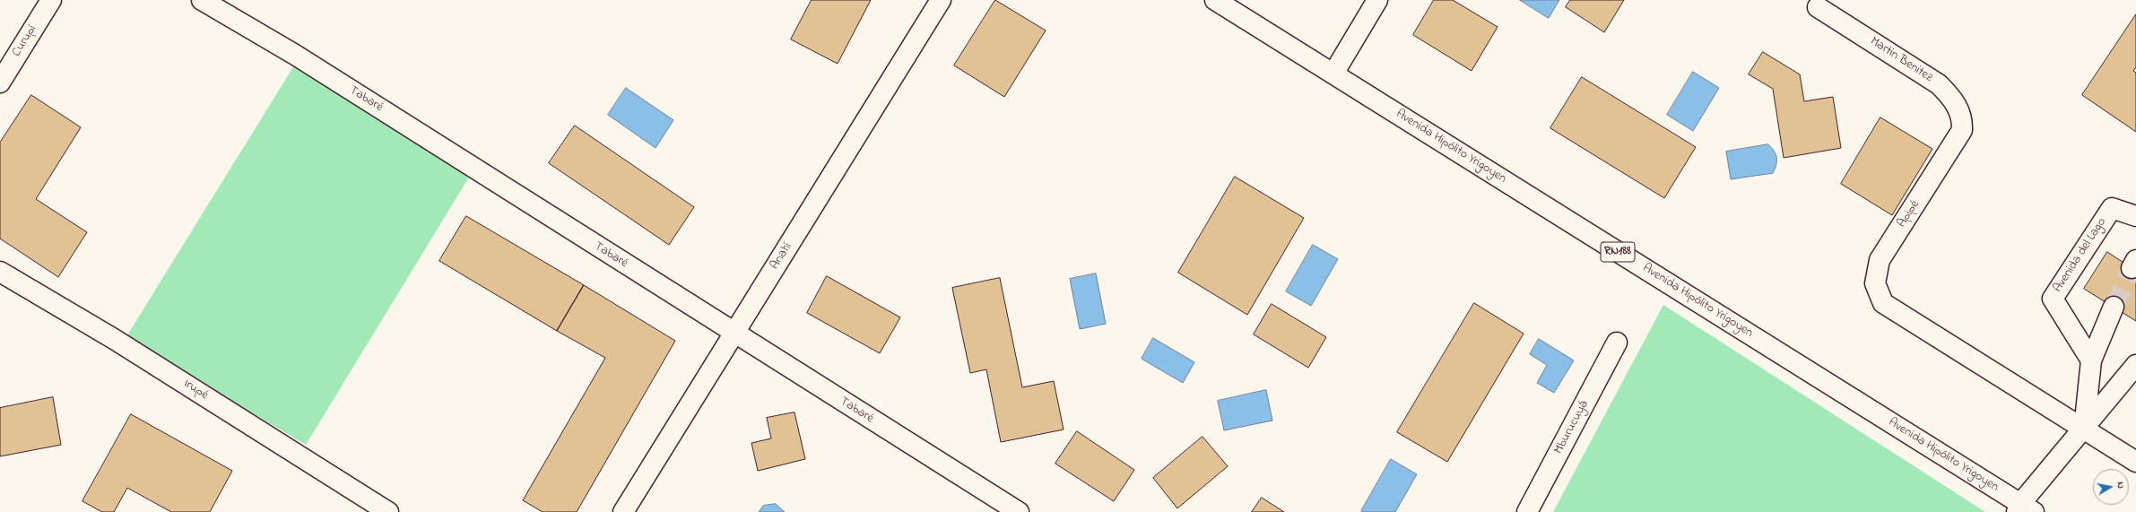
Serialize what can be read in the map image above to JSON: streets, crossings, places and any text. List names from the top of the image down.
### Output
{
  "streets": {
    "street": [
      "Curupí",
      "Martin Benitez",
      "Tabaré",
      "Avenida Hipólito Yrigoyen",
      "Apipé",
      "RN188",
      "Avenida del Lago",
      "Anahí",
      "Irupé",
      "Mburucuyá"
    ]
  },
  "crossings": [
    ["Martin Benitez", "Apipé"],
    ["Tabaré", "Anahí"]
  ],
  "north": "right"
}
